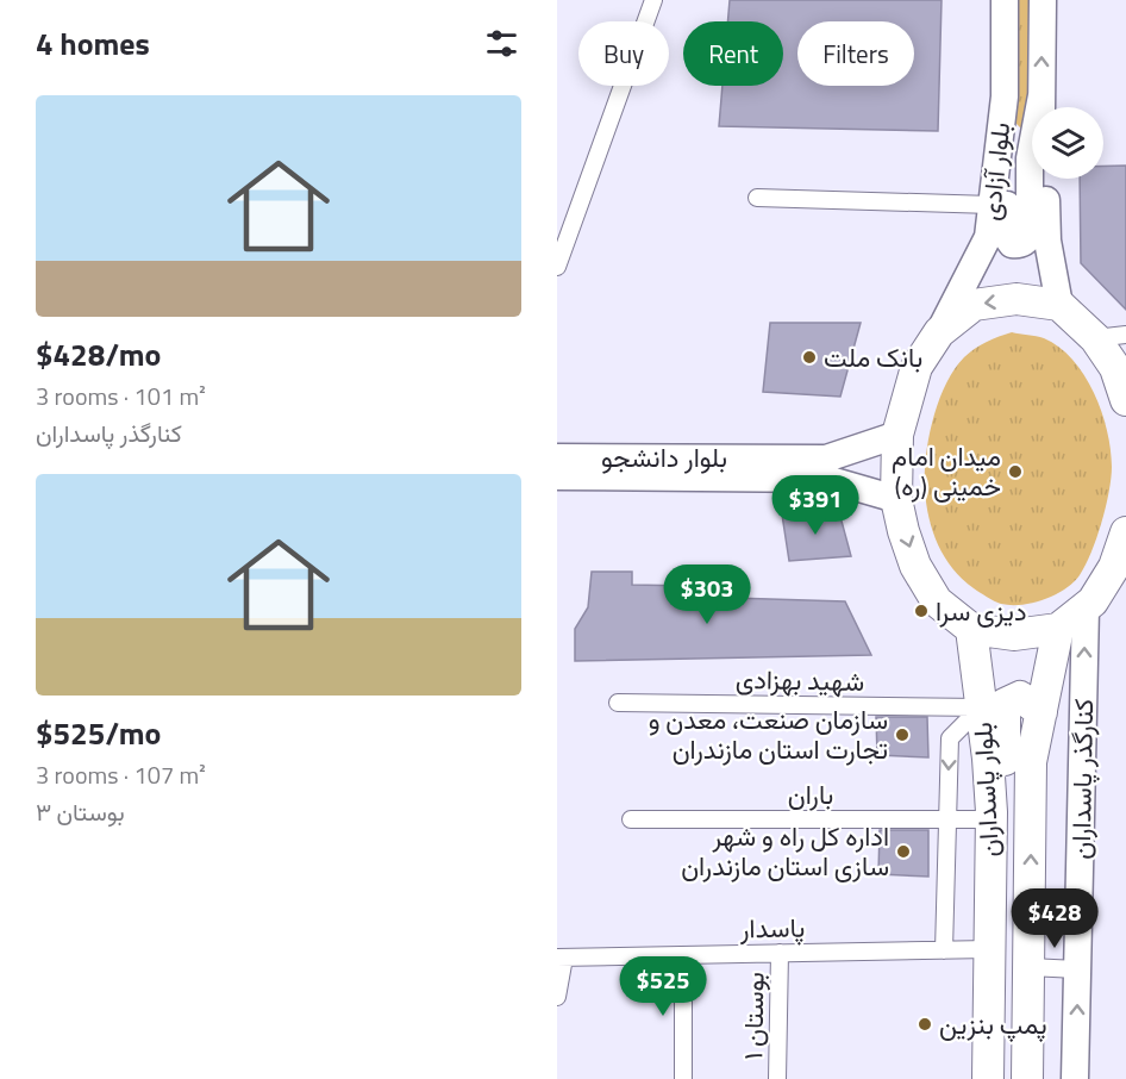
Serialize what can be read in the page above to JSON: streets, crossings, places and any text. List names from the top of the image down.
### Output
{
  "streets": {
    "highway": ["بلوار پاسداران"],
    "main road": ["بلوار آزادی", "بلوار دانشجو", "کنارگذر پاسداران"],
    "street": [
      "شهید بهزادی",
      "باران",
      "پاسدار",
      "بوستان ۱"
    ]
  },
  "crossings": [
    ["شهید بهزادی", "بلوار پاسداران"],
    ["بلوار پاسداران", "باران"],
    ["بلوار پاسداران", "پاسدار"],
    ["پاسدار", "بوستان ۱"]
  ],
  "one_way": ["کنارگذر پاسداران"],
  "places": [
    "بانک ملت",
    "میدان امام خمینی (ره)",
    "دیزی سرا",
    "سازمان صنعت، معدن و تجارت استان مازندران",
    "اداره کل راه و شهر سازی استان مازندران",
    "پمپ بنزین"
  ],
  "page": {
    "heading": "4 homes",
    "chip": ["Buy", "Rent", "Filters"],
    "list": [
      {
        "name": "$428/mo",
        "note": "3 rooms · 101 m² · کنارگذر پاسداران"
      },
      {
        "name": "$525/mo",
        "note": "3 rooms · 107 m² · بوستان ۳"
      }
    ],
    "price": [
      "$391",
      "$303",
      "$428",
      "$525"
    ]
  }
}
